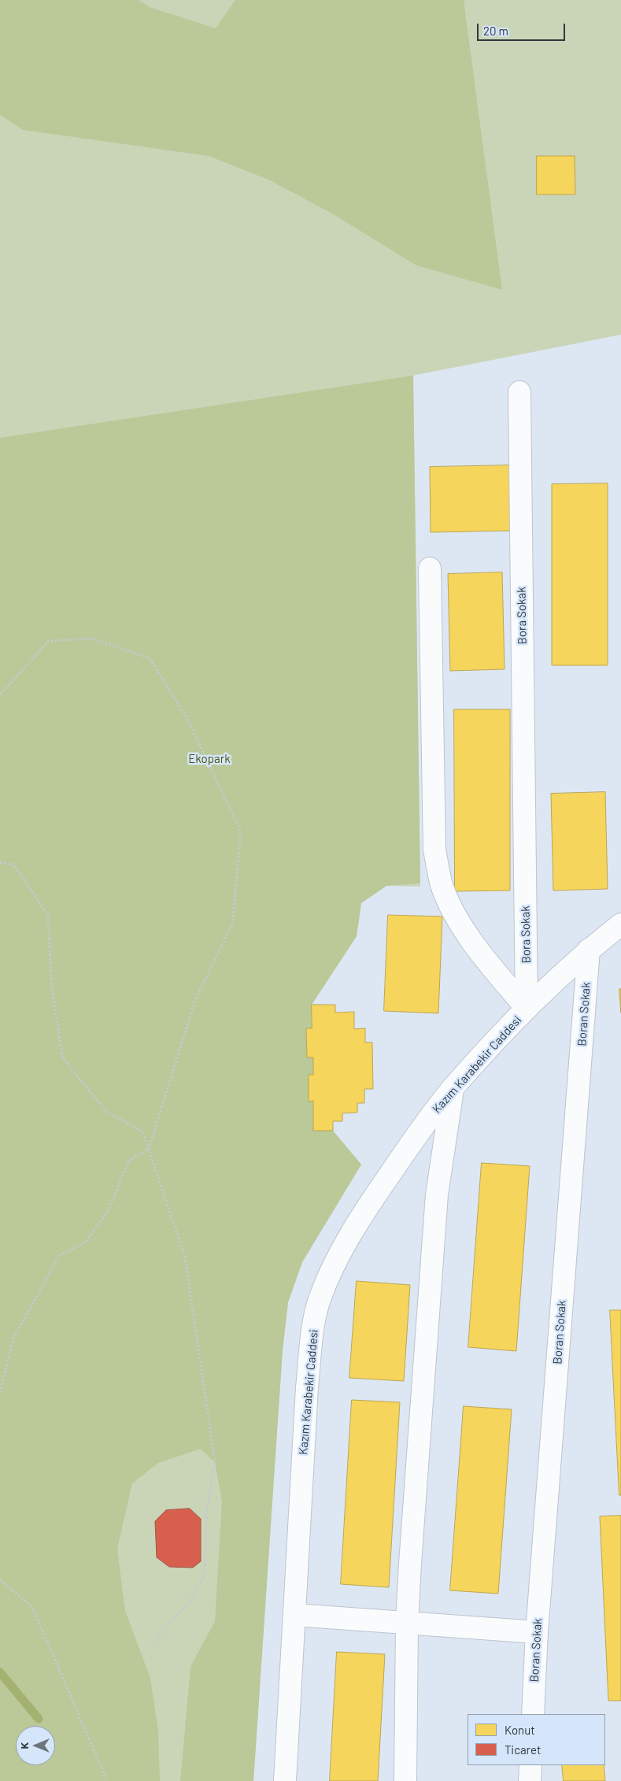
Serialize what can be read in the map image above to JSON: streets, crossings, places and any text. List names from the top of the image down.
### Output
{
  "streets": {
    "street": ["Bora Sokak", "Boran Sokak", "Kazım Karabekir Caddesi"]
  },
  "crossings": [
    ["Bora Sokak", "Kazım Karabekir Caddesi"],
    ["Boran Sokak", "Kazım Karabekir Caddesi"]
  ],
  "parks": ["Ekopark"],
  "legend": ["Konut", "Ticaret"],
  "scale_bar": "20 m",
  "north": "left"
}
